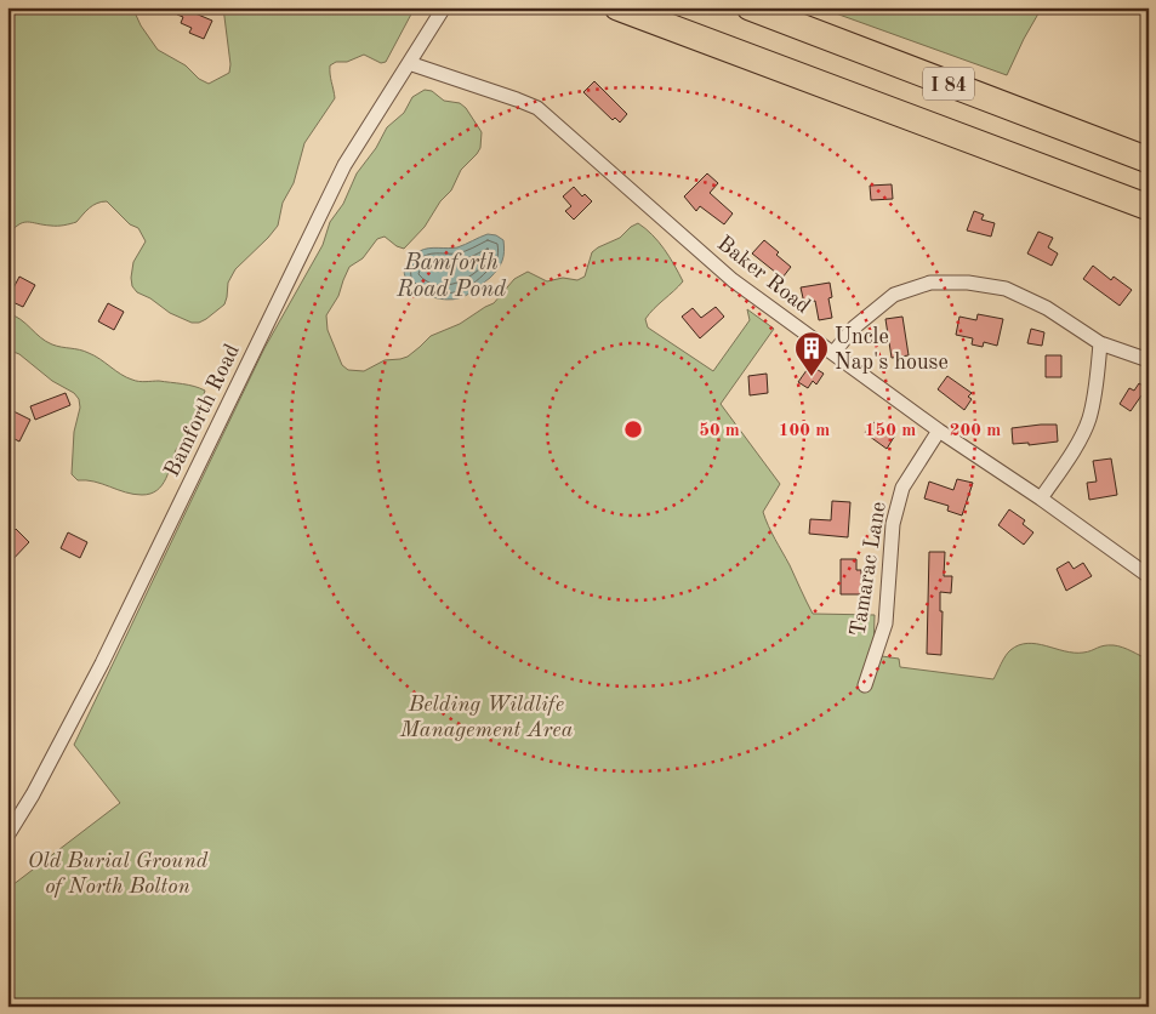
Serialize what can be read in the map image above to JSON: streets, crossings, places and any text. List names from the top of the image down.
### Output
{
  "streets": {
    "highway": ["I 84"],
    "street": ["Baker Road", "Bamforth Road", "Tamarac Lane"]
  },
  "crossings": [
    ["Baker Road", "Bamforth Road"],
    ["Baker Road", "Tamarac Lane"]
  ],
  "water": ["Bamforth Road Pond"],
  "parks": ["Belding Wildlife Management Area", "Old Burial Ground of North Bolton"],
  "places": {
    "building": ["Uncle Nap's house"]
  },
  "rings": [
    "50 m",
    "100 m",
    "150 m",
    "200 m"
  ]
}
